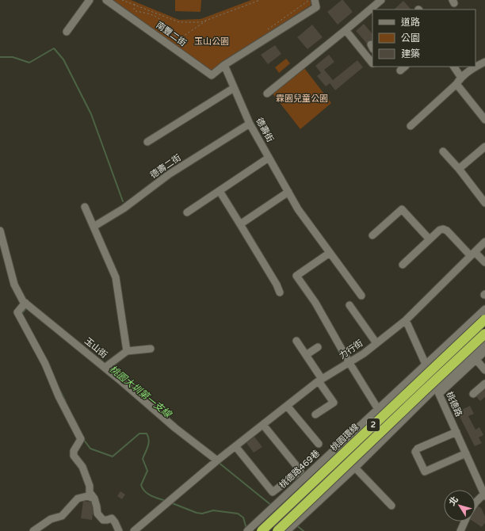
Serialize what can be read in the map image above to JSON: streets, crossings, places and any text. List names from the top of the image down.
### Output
{
  "streets": {
    "highway": ["2", "桃園環線"],
    "street": [
      "南豐二街",
      "德壽街",
      "德壽二街",
      "玉山街",
      "力行街",
      "桃德路",
      "桃德路469巷"
    ]
  },
  "crossings": [
    ["南豐二街", "德壽街"],
    ["德壽街", "德壽二街"],
    ["玉山街", "力行街"],
    ["力行街", "桃德路"],
    ["桃德路", "桃德路469巷"],
    ["桃園環線", "桃德路469巷"]
  ],
  "water": ["桃園大圳第一支線"],
  "parks": ["玉山公園", "霖園兒童公園"],
  "legend": ["道路", "公園", "建築"],
  "north": "top left"
}
